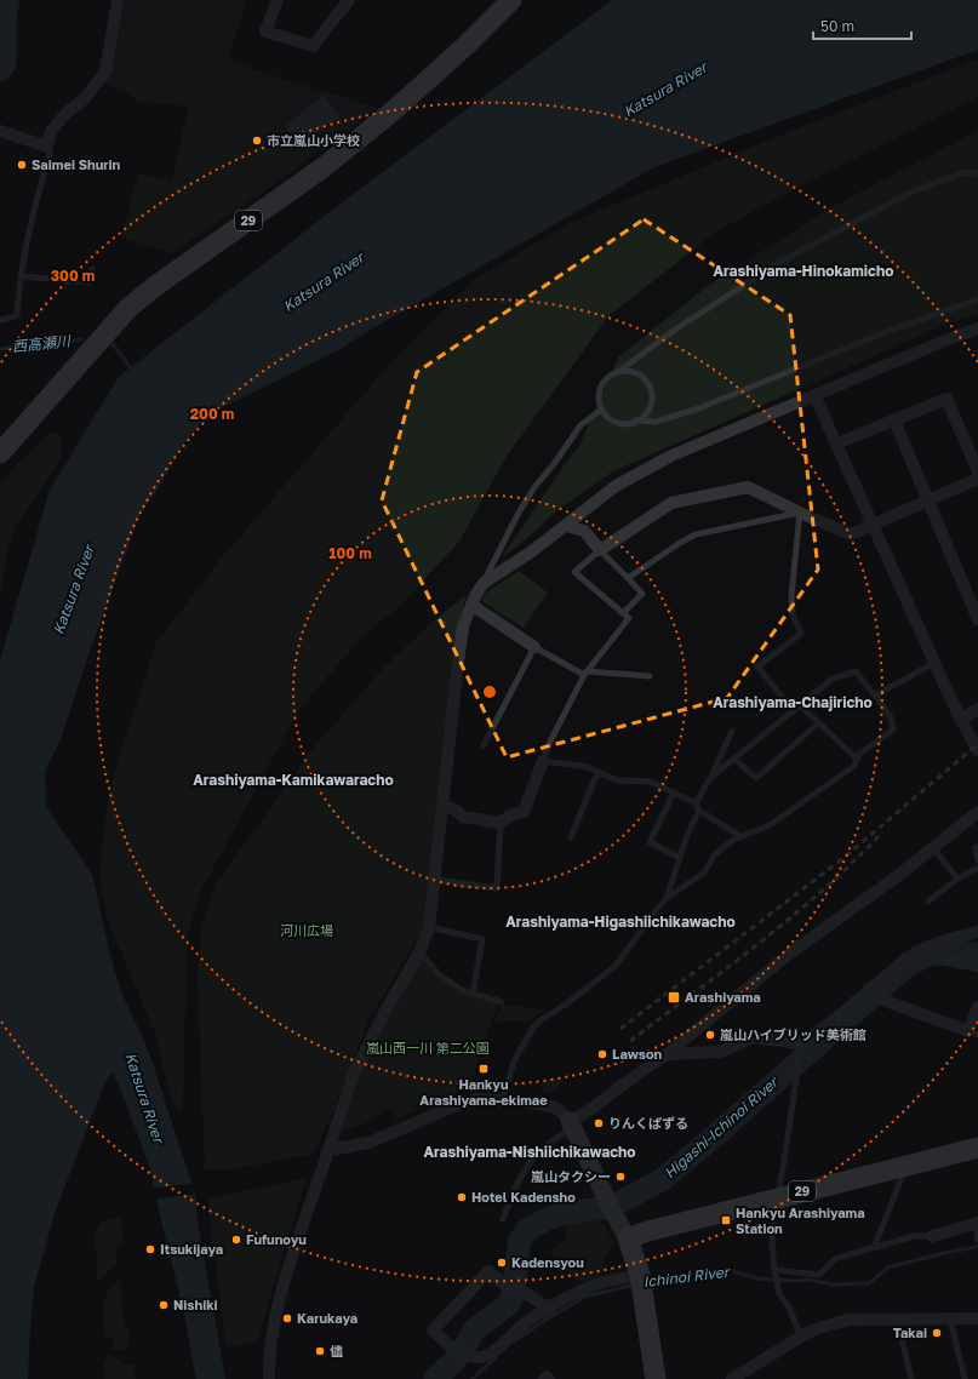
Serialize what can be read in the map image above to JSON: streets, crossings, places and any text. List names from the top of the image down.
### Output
{
  "streets": {
    "main road": ["29"]
  },
  "districts": [
    "Arashiyama-Hinokamicho",
    "Arashiyama-Chajiricho",
    "Arashiyama-Kamikawaracho",
    "Arashiyama-Higashiichikawacho",
    "Arashiyama-Nishiichikawacho"
  ],
  "water": [
    "Katsura River",
    "西高瀬川",
    "Higashi-Ichinoi River",
    "Ichinoi River"
  ],
  "parks": ["河川広場", "嵐山西一川 第二公園"],
  "places": {
    "other": [
      "市立嵐山小学校",
      "Saimei Shurin",
      "嵐山ハイブリッド美術館",
      "Lawson",
      "りんくぱずる",
      "嵐山タクシー",
      "Hotel Kadensho",
      "Fufunoyu",
      "Itsukijaya",
      "Kadensyou",
      "Nishiki",
      "Karukaya",
      "Takai",
      "儘"
    ],
    "transit": ["Arashiyama", "Hankyu Arashiyama-ekimae", "Hankyu Arashiyama Station"]
  },
  "scale_bar": "50 m",
  "rings": ["300 m", "200 m", "100 m"]
}
